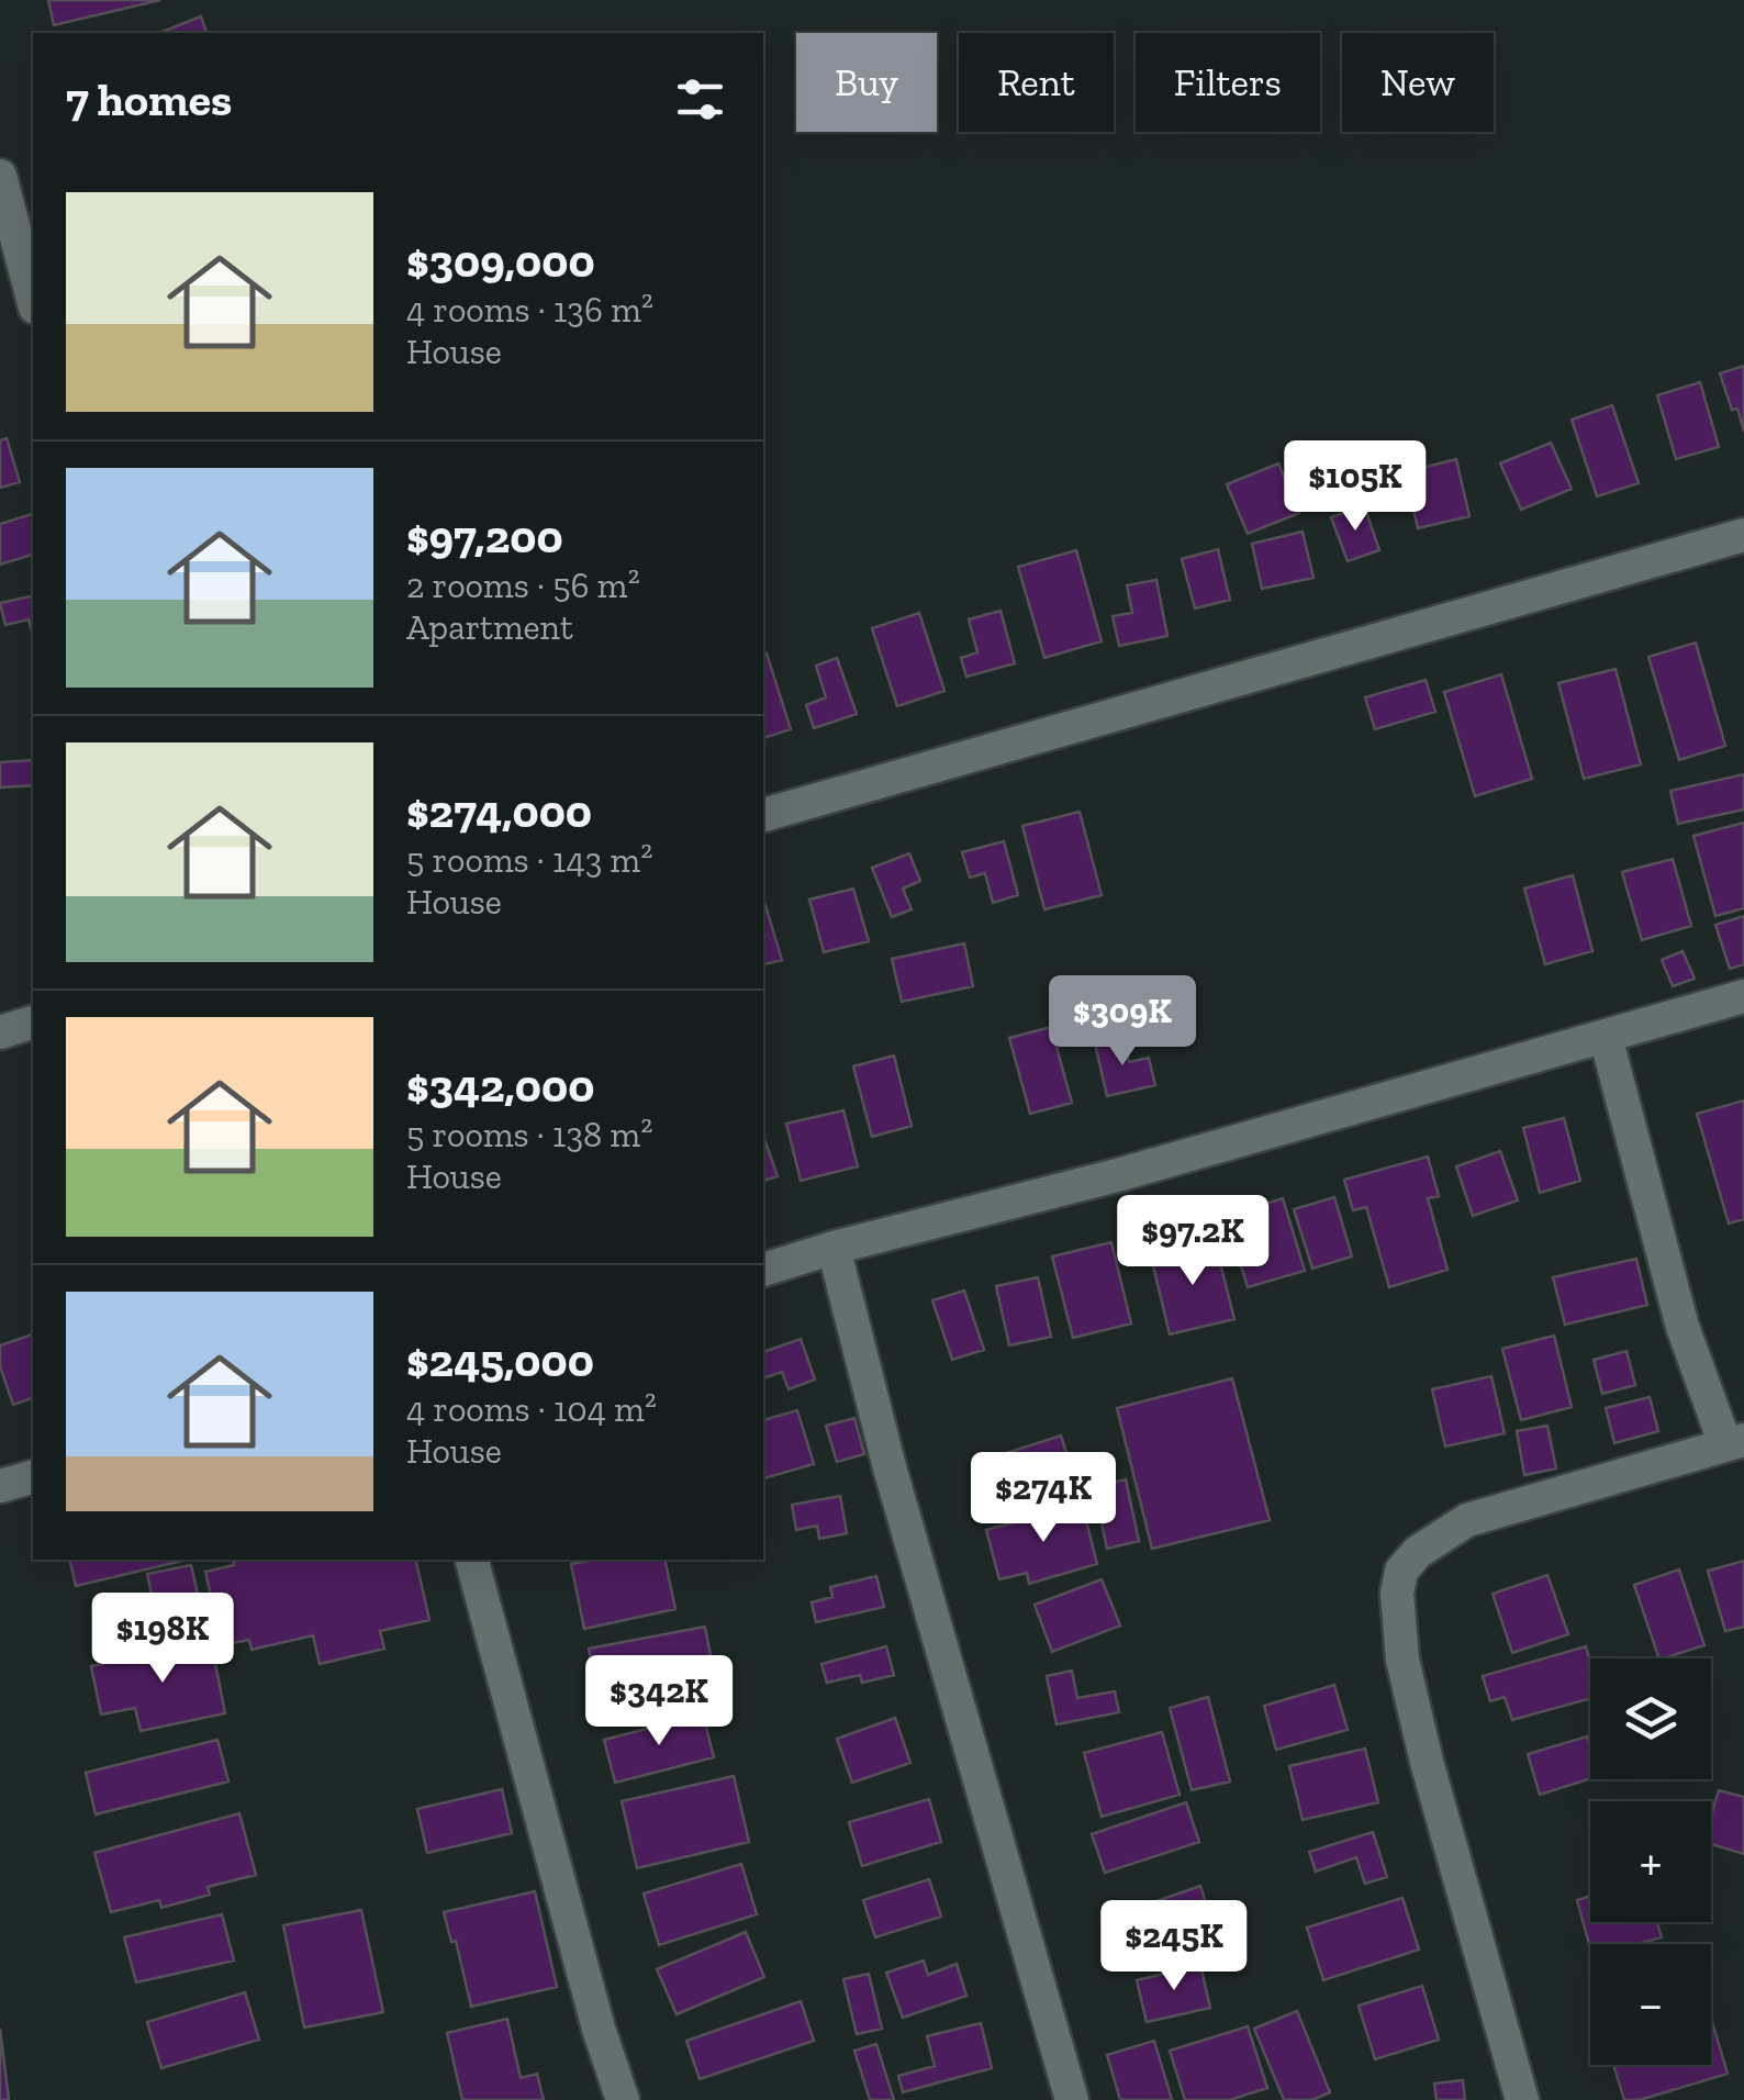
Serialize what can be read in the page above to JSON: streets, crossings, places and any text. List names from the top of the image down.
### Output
{
  "page": {
    "chip": [
      "Buy",
      "Rent",
      "Filters",
      "New"
    ],
    "heading": "7 homes",
    "list": [
      {
        "name": "$309,000",
        "note": "4 rooms · 136 m² · House"
      },
      {
        "name": "$97,200",
        "note": "2 rooms · 56 m² · Apartment"
      },
      {
        "name": "$274,000",
        "note": "5 rooms · 143 m² · House"
      },
      {
        "name": "$342,000",
        "note": "5 rooms · 138 m² · House"
      },
      {
        "name": "$245,000",
        "note": "4 rooms · 104 m² · House"
      }
    ],
    "price": [
      "$105K",
      "$309K",
      "$97.2K",
      "$274K",
      "$198K",
      "$342K",
      "$245K"
    ],
    "map_buttons": ["+", "−"]
  }
}
